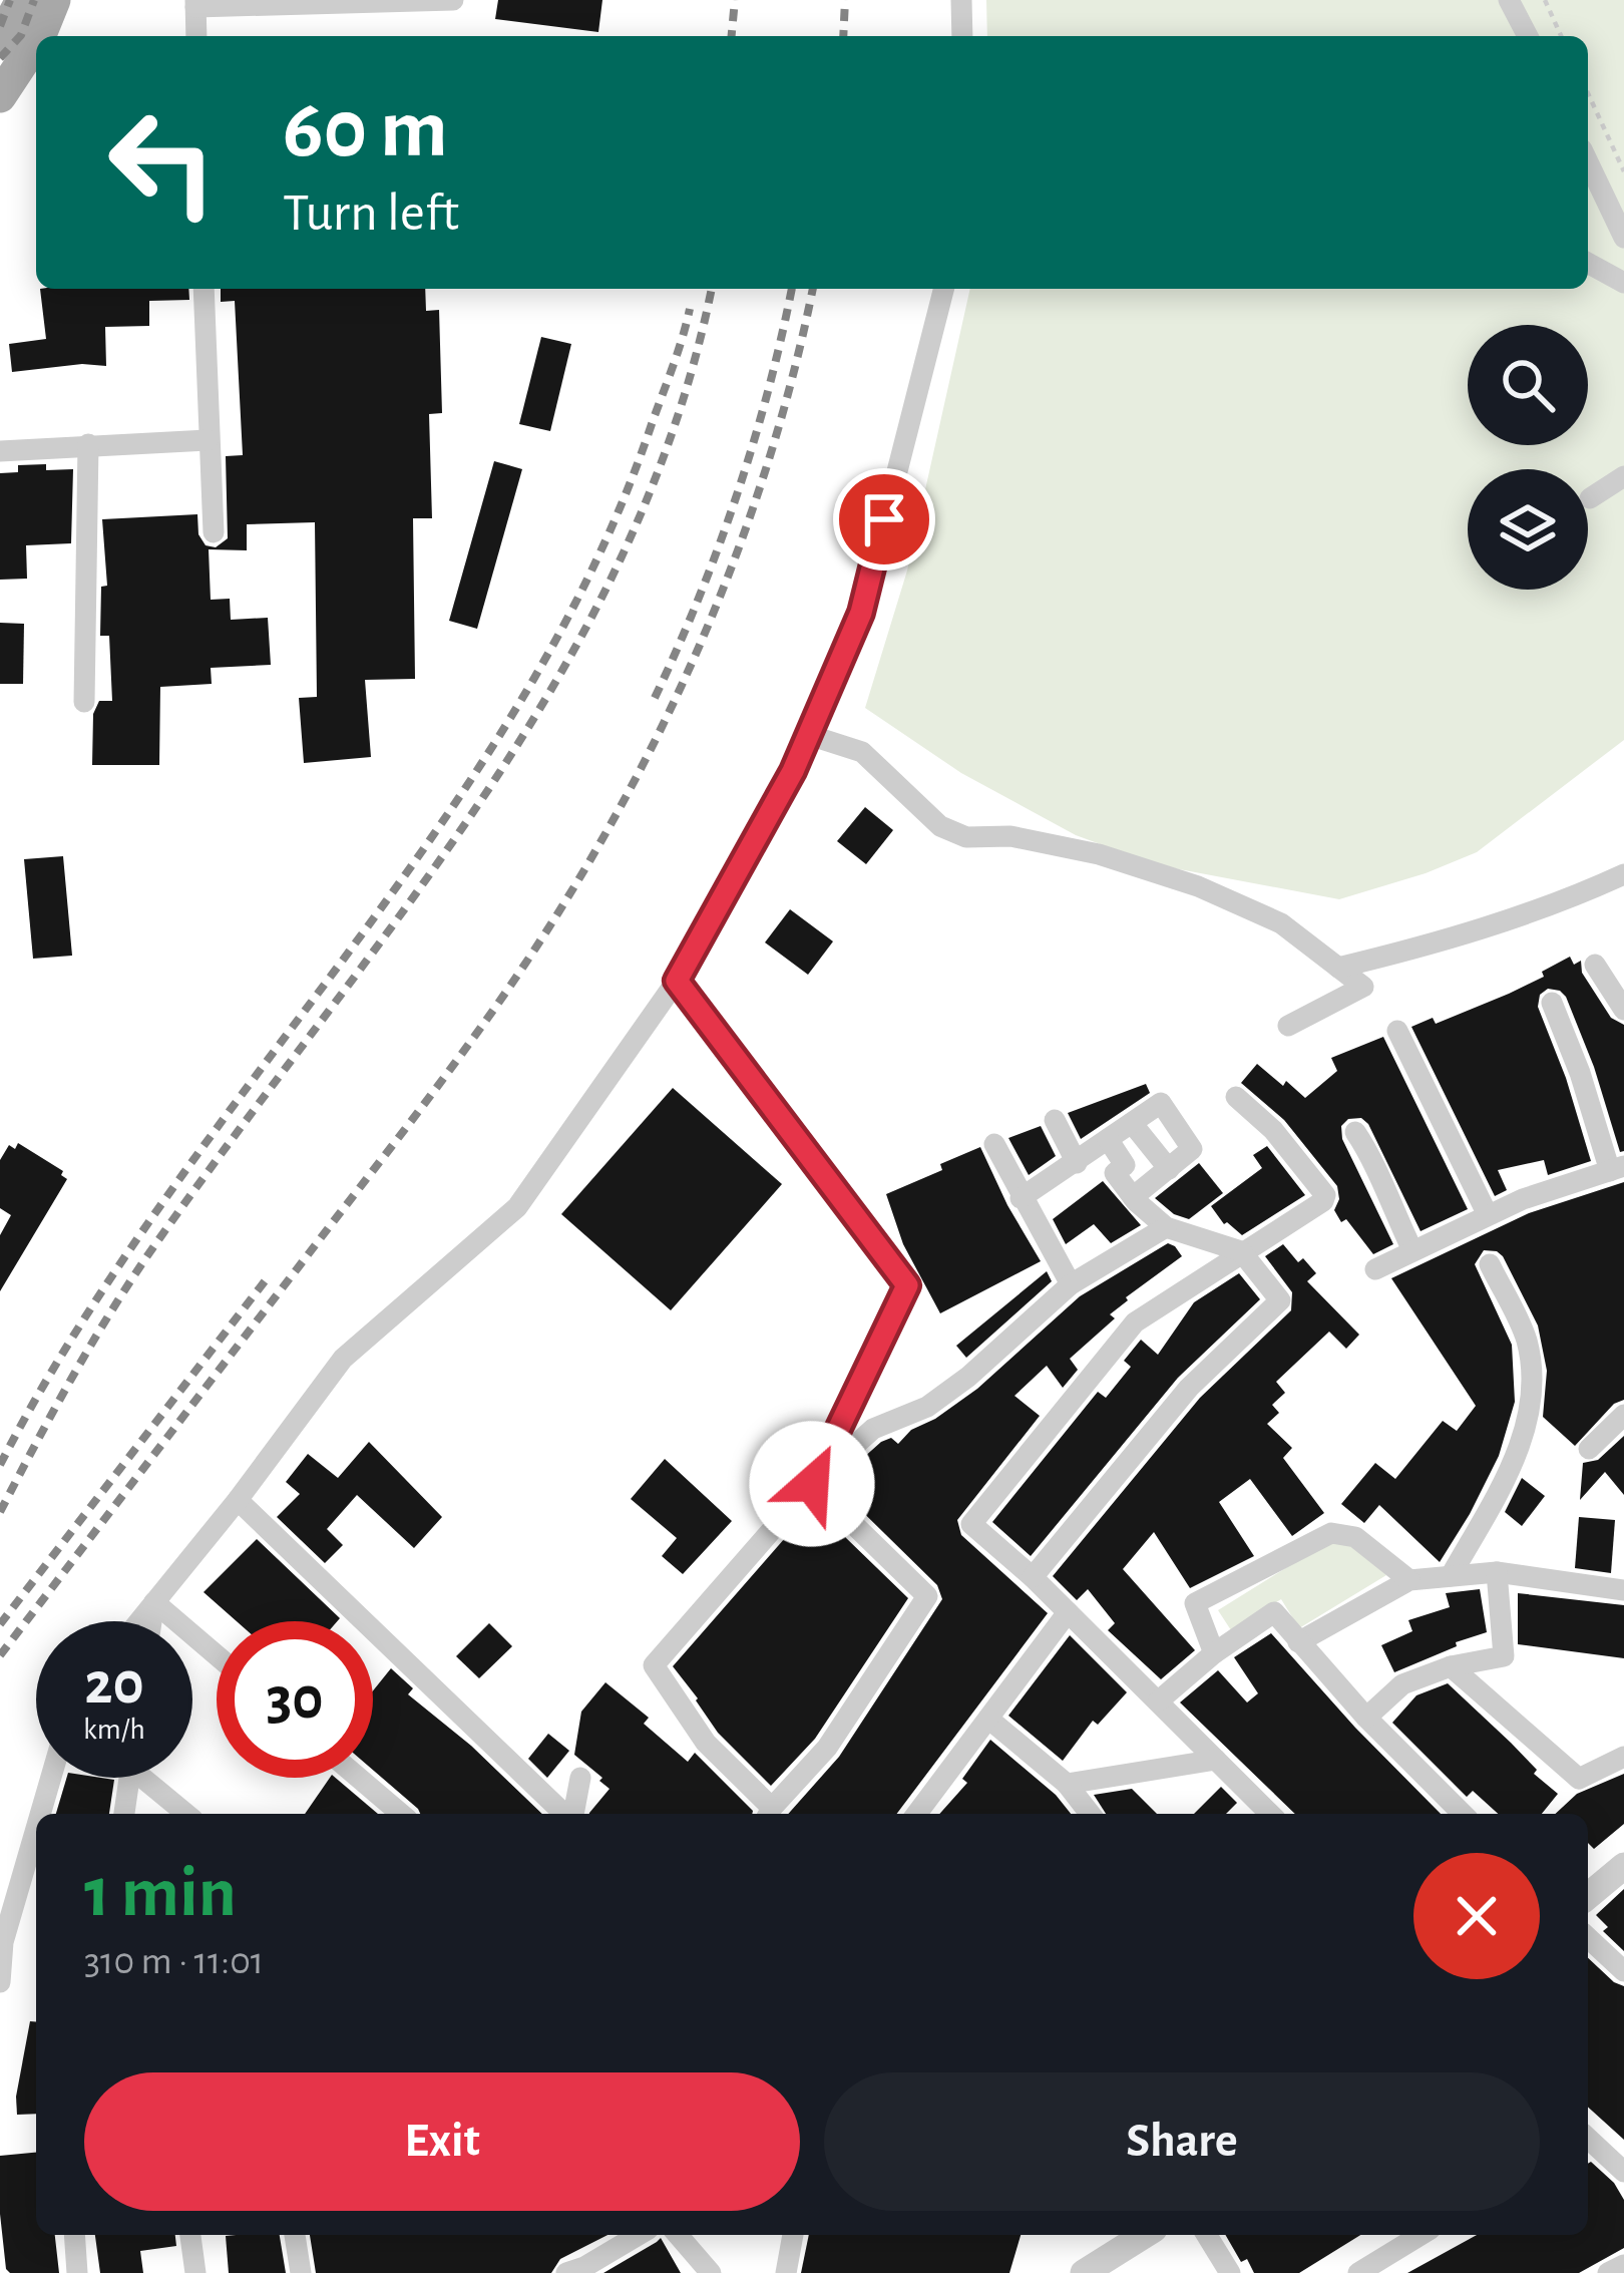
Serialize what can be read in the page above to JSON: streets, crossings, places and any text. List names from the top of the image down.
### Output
{
  "page": {
    "turn": ["60 m", "Turn left"],
    "speed": "20 km/h",
    "limit": "30",
    "heading": ["1 min", "310 m · 11:01"],
    "buttons": ["Exit", "Share"]
  }
}
